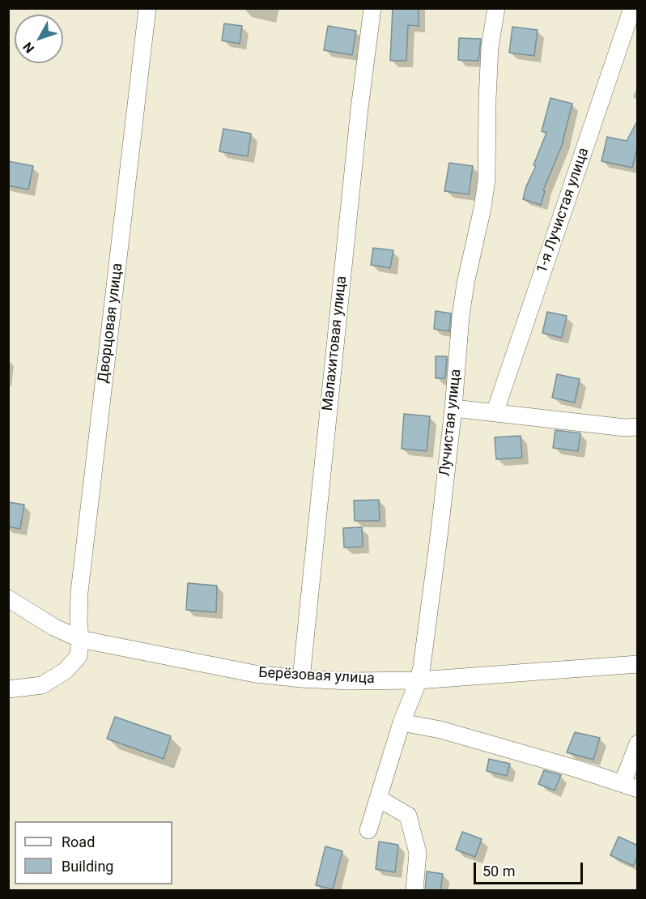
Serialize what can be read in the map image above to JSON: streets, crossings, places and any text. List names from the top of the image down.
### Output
{
  "streets": {
    "street": [
      "1-я Лучистая улица",
      "Дворцовая улица",
      "Малахитовая улица",
      "Лучистая улица",
      "Берёзовая улица"
    ]
  },
  "crossings": [
    ["Дворцовая улица", "Берёзовая улица"],
    ["Малахитовая улица", "Берёзовая улица"],
    ["Лучистая улица", "Берёзовая улица"]
  ],
  "legend": ["Road", "Building"],
  "scale_bar": "50 m",
  "north": "bottom left"
}
